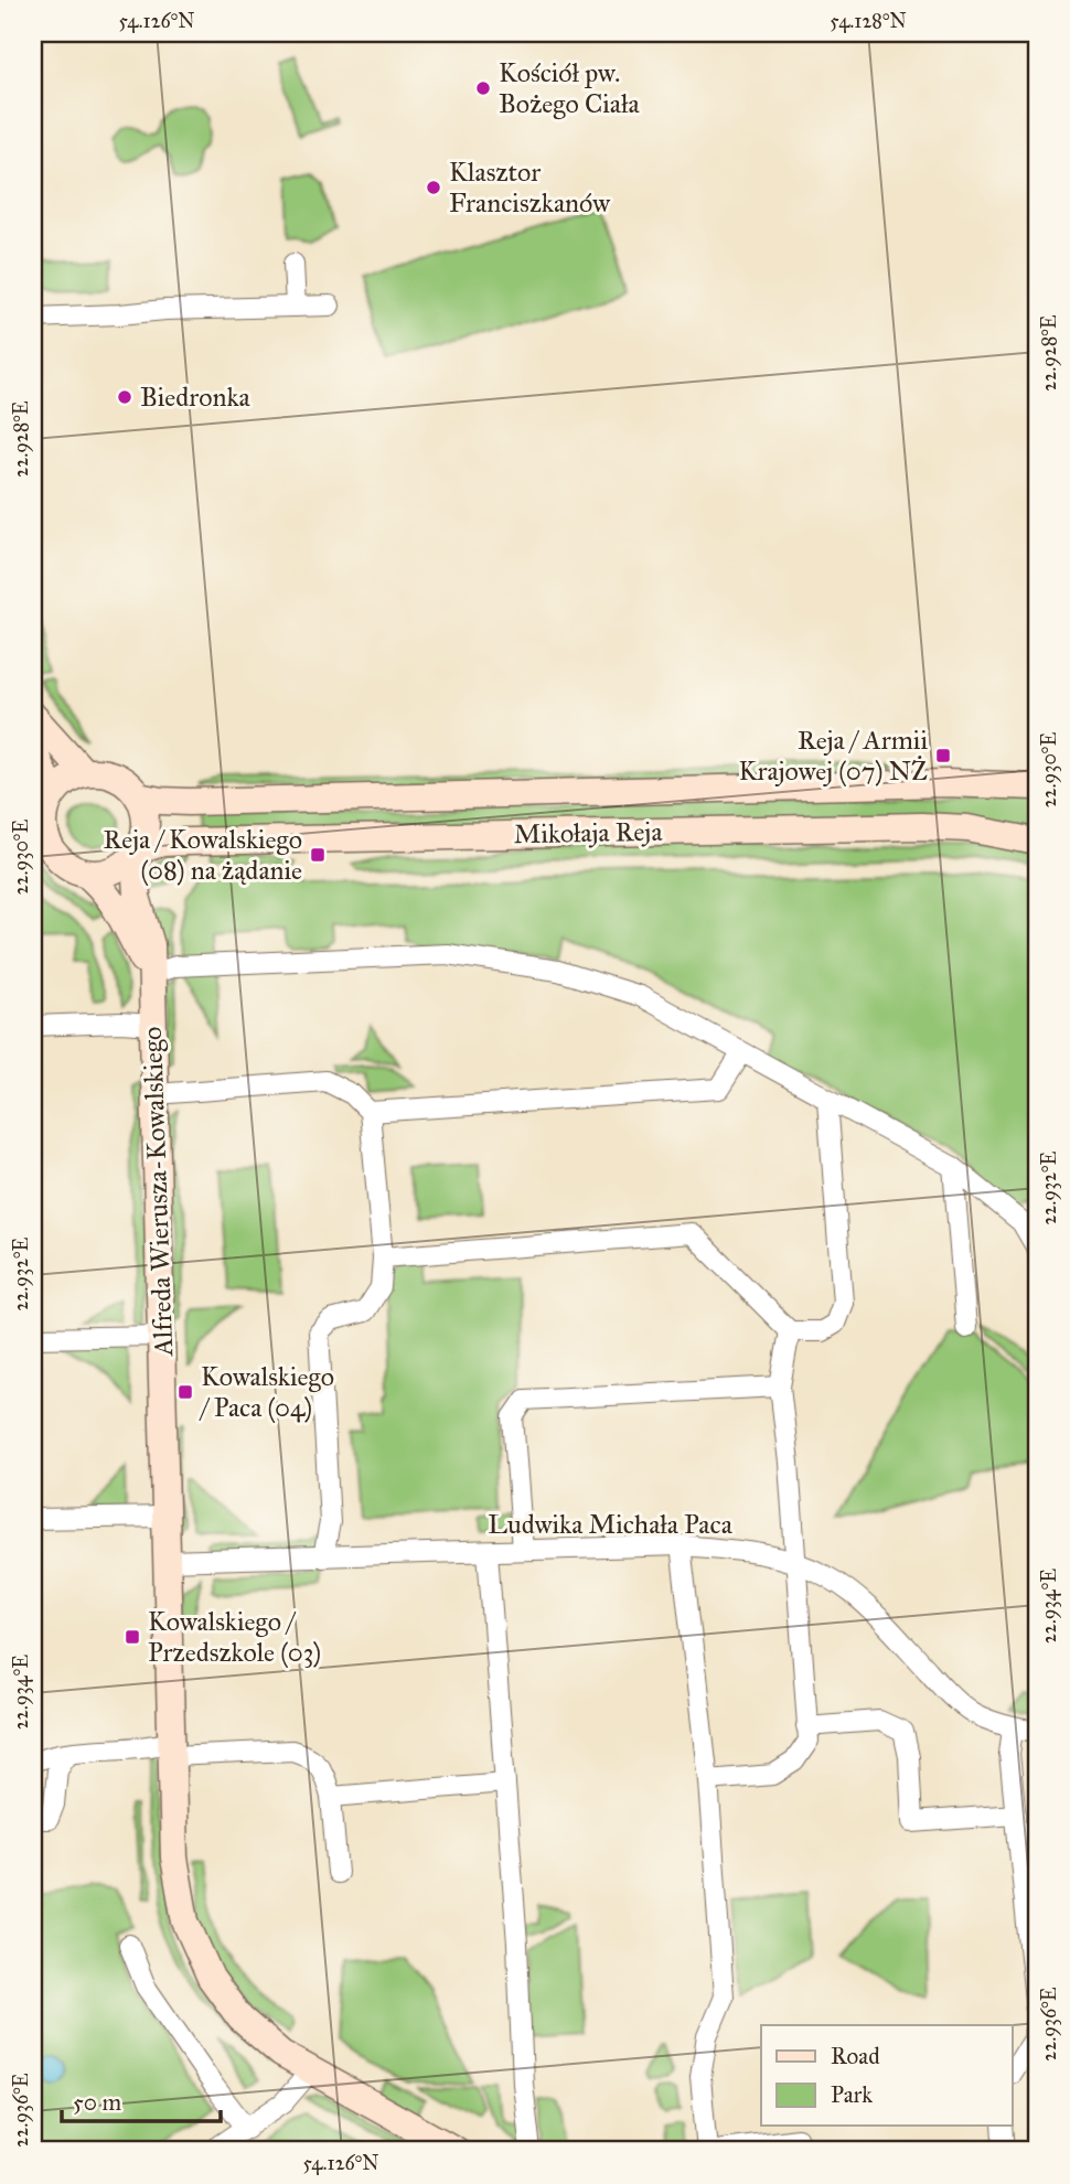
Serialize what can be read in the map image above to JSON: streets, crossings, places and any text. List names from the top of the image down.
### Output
{
  "streets": {
    "street": ["Mikołaja Reja", "Alfreda Wierusza-Kowalskiego", "Ludwika Michała Paca"]
  },
  "crossings": [
    ["Mikołaja Reja", "Alfreda Wierusza-Kowalskiego"],
    ["Alfreda Wierusza-Kowalskiego", "Ludwika Michała Paca"]
  ],
  "places": {
    "other": ["Kościół pw. Bożego Ciała", "Klasztor Franciszkanów", "Biedronka"],
    "transit": [
      "Reja / Armii Krajowej (07) NŻ",
      "Reja / Kowalskiego (08) na żądanie",
      "Kowalskiego / Paca (04)",
      "Kowalskiego / Przedszkole (03)"
    ]
  },
  "legend": ["Road", "Park"],
  "scale_bar": "50 m",
  "coordinates": [
    "54.126°N",
    "54.128°N",
    "22.928°E",
    "22.930°E",
    "22.932°E",
    "22.934°E",
    "22.936°E"
  ]
}
